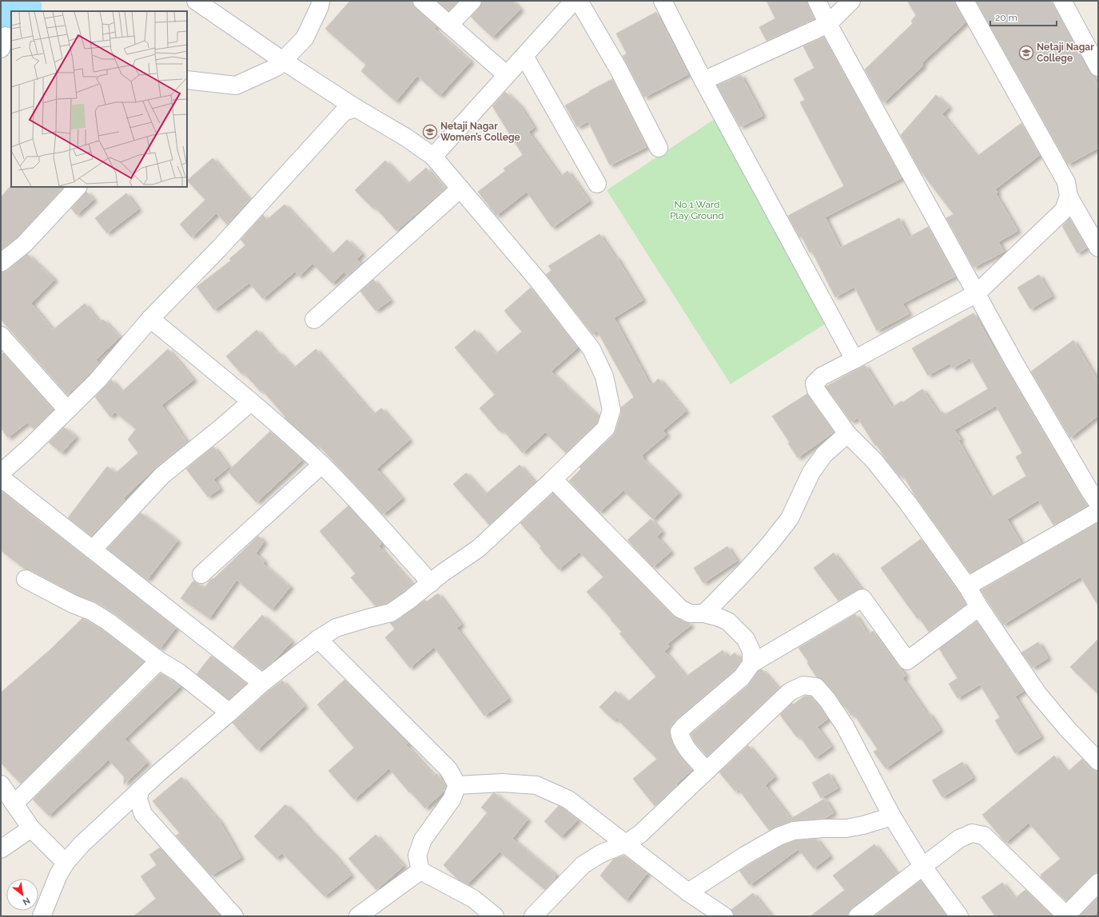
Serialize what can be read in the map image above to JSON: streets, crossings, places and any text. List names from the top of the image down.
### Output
{
  "parks": ["No 1 Ward Play Ground"],
  "places": {
    "school or university": ["Netaji Nagar College", "Netaji Nagar Women’s College"]
  },
  "scale_bar": "20 m",
  "north": "bottom right"
}
